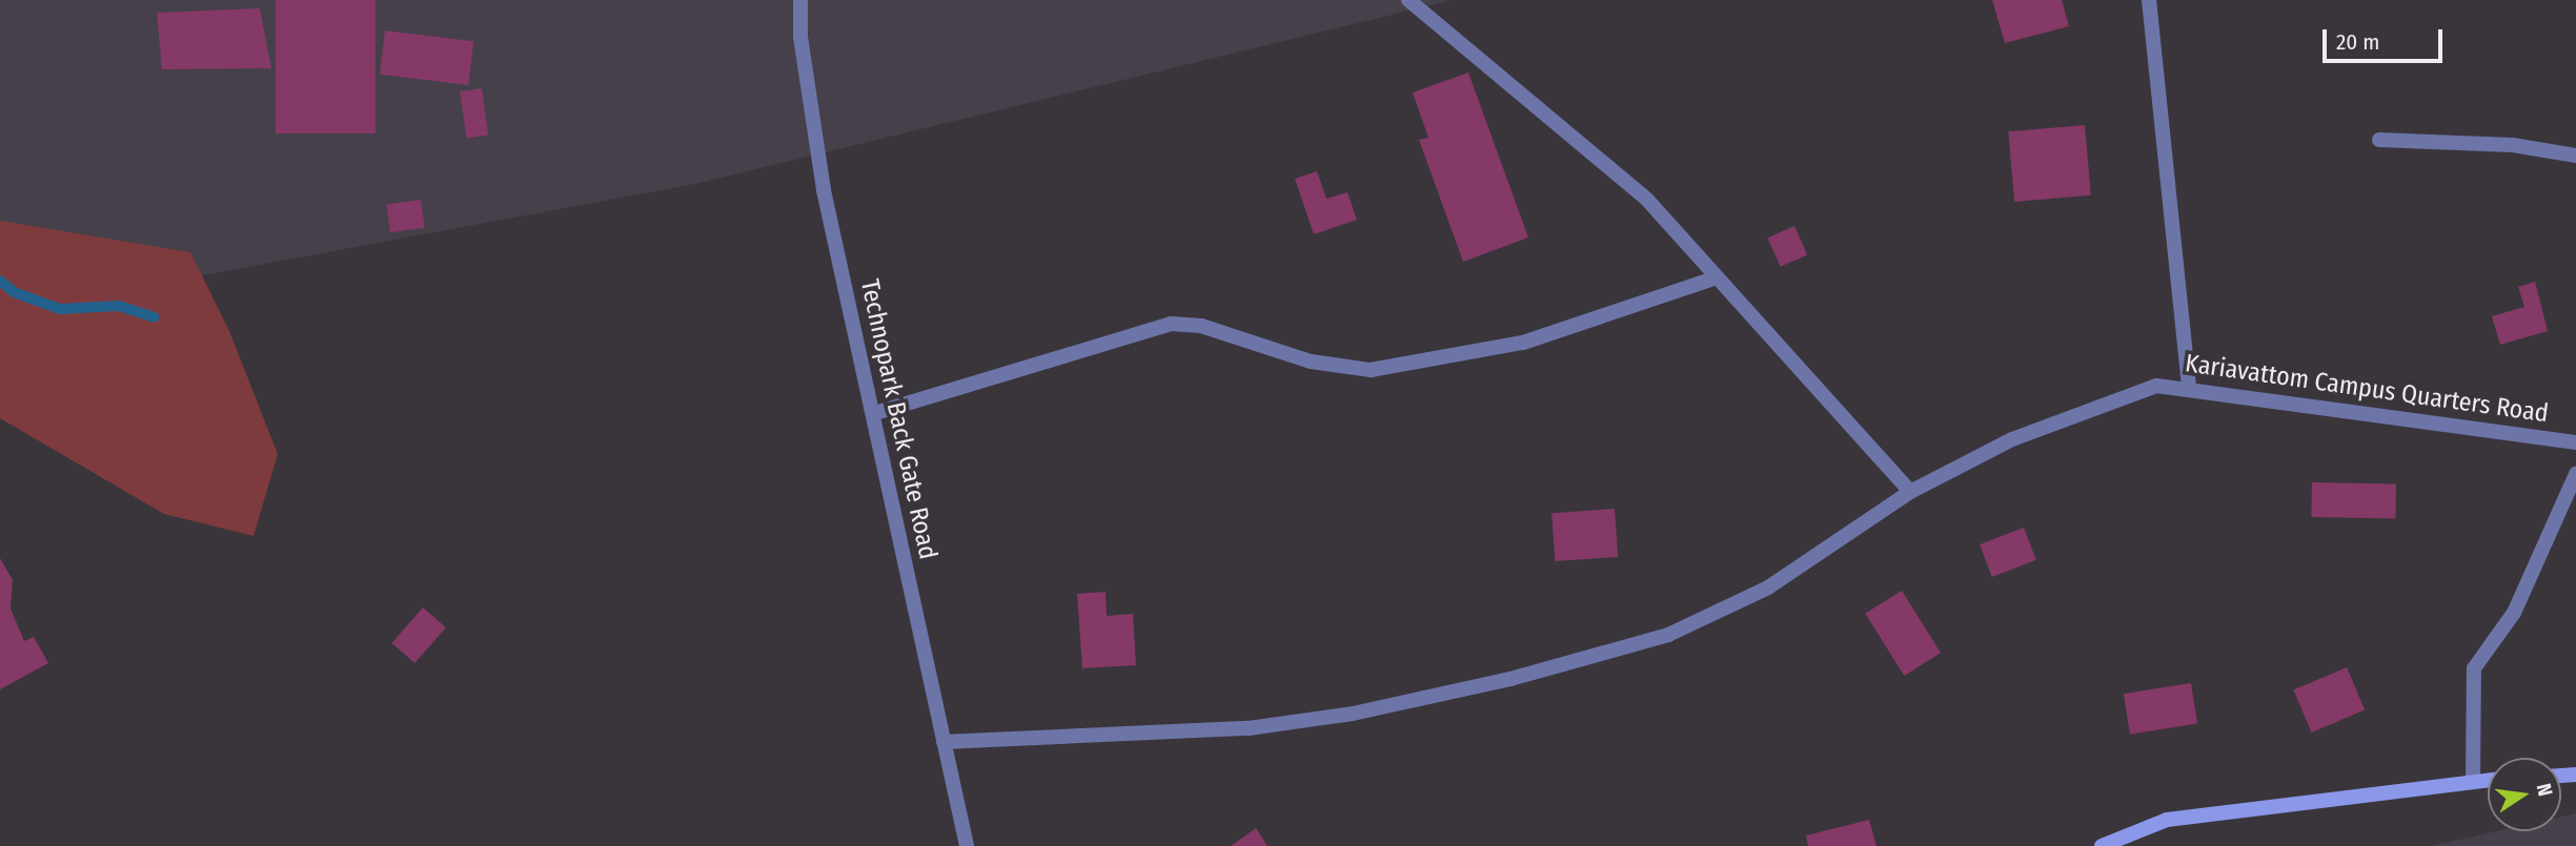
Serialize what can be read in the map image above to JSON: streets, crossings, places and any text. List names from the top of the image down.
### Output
{
  "streets": {
    "street": ["Kariavattom Campus Quarters Road", "Technopark Back Gate Road"]
  },
  "crossings": [
    ["Kariavattom Campus Quarters Road", "Technopark Back Gate Road"]
  ],
  "scale_bar": "20 m",
  "north": "right"
}
